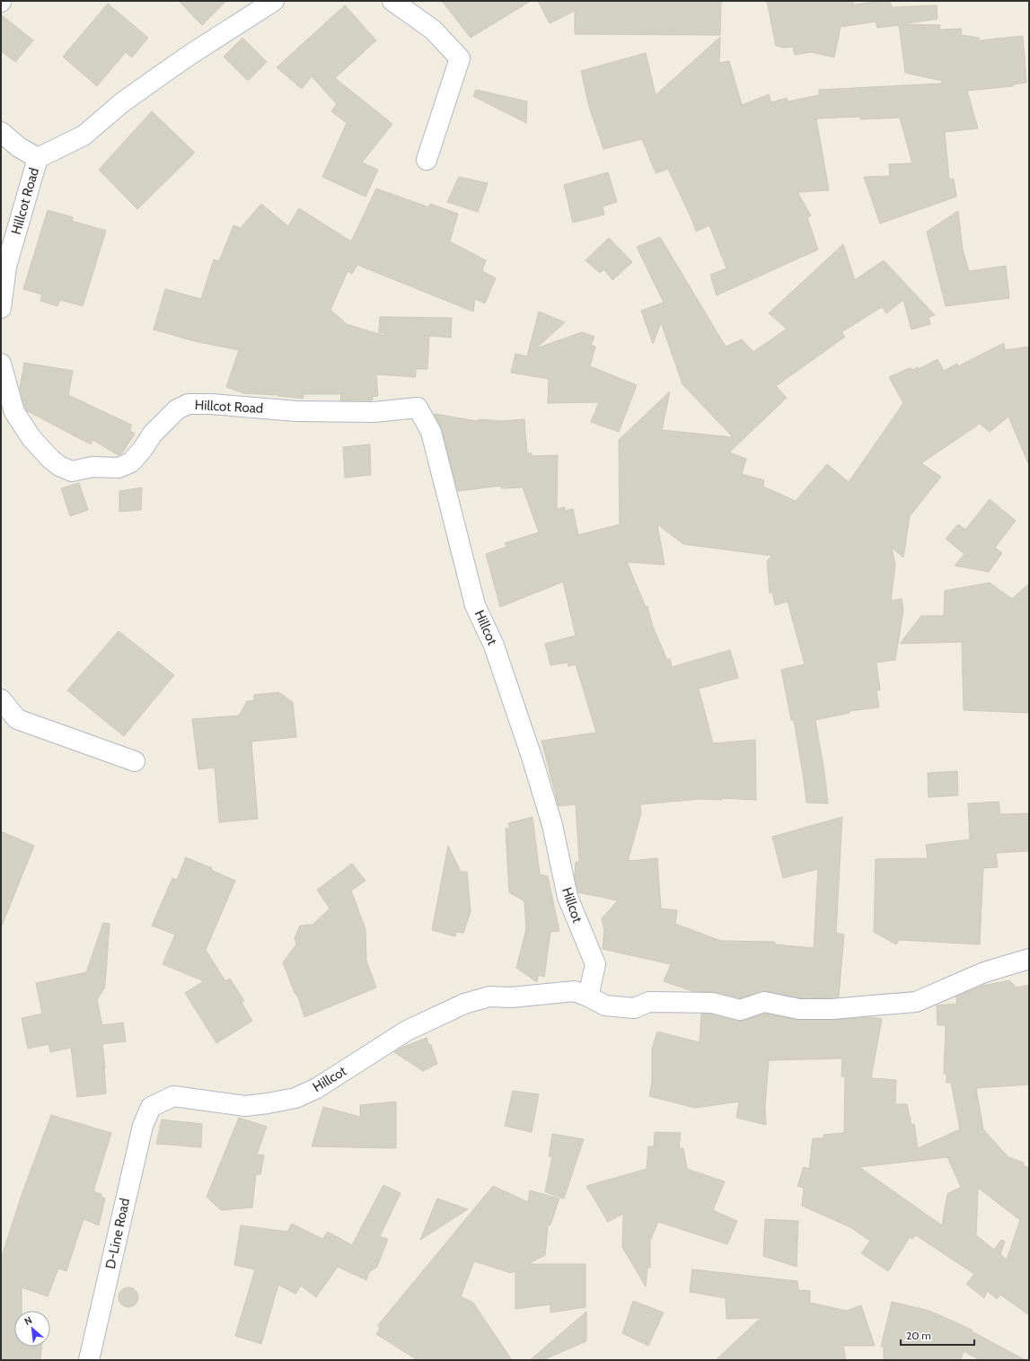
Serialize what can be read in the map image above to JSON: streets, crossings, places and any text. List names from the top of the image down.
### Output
{
  "streets": {
    "street": ["Hillcot Road", "Hillcot", "D-Line Road"]
  },
  "crossings": [
    ["Hillcot Road", "Hillcot"],
    ["Hillcot", "D-Line Road"]
  ],
  "scale_bar": "20 m",
  "north": "top left"
}
